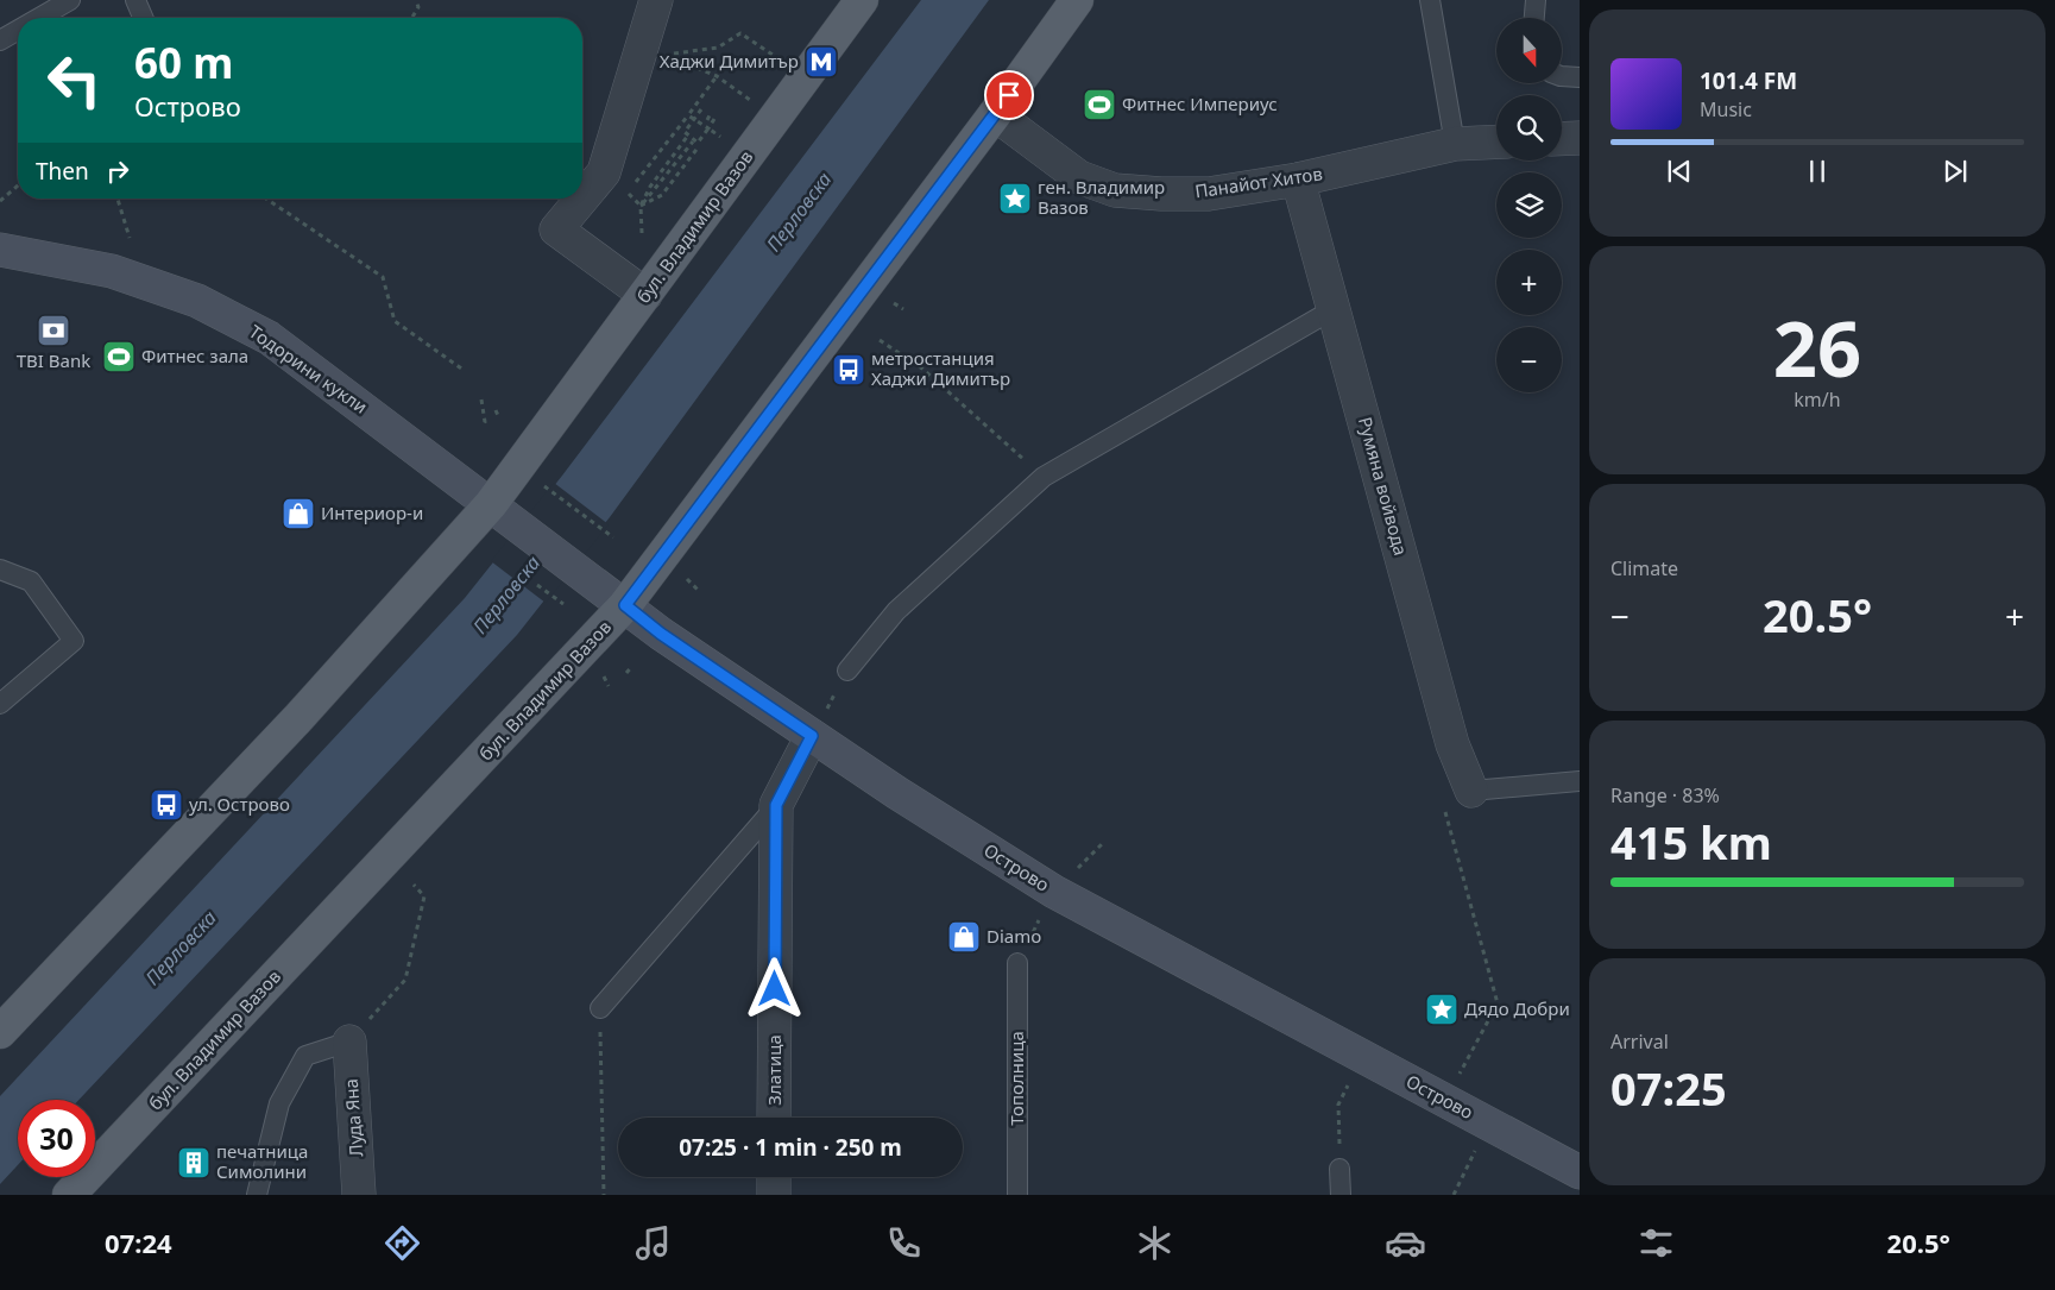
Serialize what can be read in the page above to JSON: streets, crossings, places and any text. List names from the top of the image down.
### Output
{
  "streets": {
    "main road": ["бул. Владимир Вазов"],
    "street": [
      "Панайот Хитов",
      "Тодорини кукли",
      "Румяна войвода",
      "Острово",
      "Златица",
      "Луда Яна"
    ],
    "lane": ["Тополница"]
  },
  "crossings": [
    ["Панайот Хитов", "бул. Владимир Вазов"],
    ["Панайот Хитов", "Румяна войвода"],
    ["бул. Владимир Вазов", "Тодорини кукли"],
    ["бул. Владимир Вазов", "Острово"],
    ["Тодорини кукли", "Острово"],
    ["Острово", "Златица"]
  ],
  "water": ["Перловска"],
  "places": {
    "metro station": ["Хаджи Димитър"],
    "sports": ["Фитнес Империус", "Фитнес зала"],
    "place": ["ген. Владимир Вазов", "Дядо Добри"],
    "bank": ["TBI Bank"],
    "bus stop": ["метростанция Хаджи Димитър", "ул. Острово"],
    "shop": ["Интериор-и", "Diamo"],
    "building": ["печатница Симолини"]
  },
  "north": "bottom",
  "page": {
    "map_buttons": ["+", "−"],
    "turn": ["60 m", "Острово"],
    "song": ["101.4 FM", "Music"],
    "then": "Then",
    "tile": [
      ["26", "km/h"],
      "Climate",
      ["Range · 83%", "415 km"],
      ["Arrival", "07:25"]
    ],
    "heat": ["−", "20.5°", "+"],
    "limit": "30",
    "trip": "07:25 · 1 min · 250 m",
    "tabs": ["07:24", "20.5°"]
  }
}
